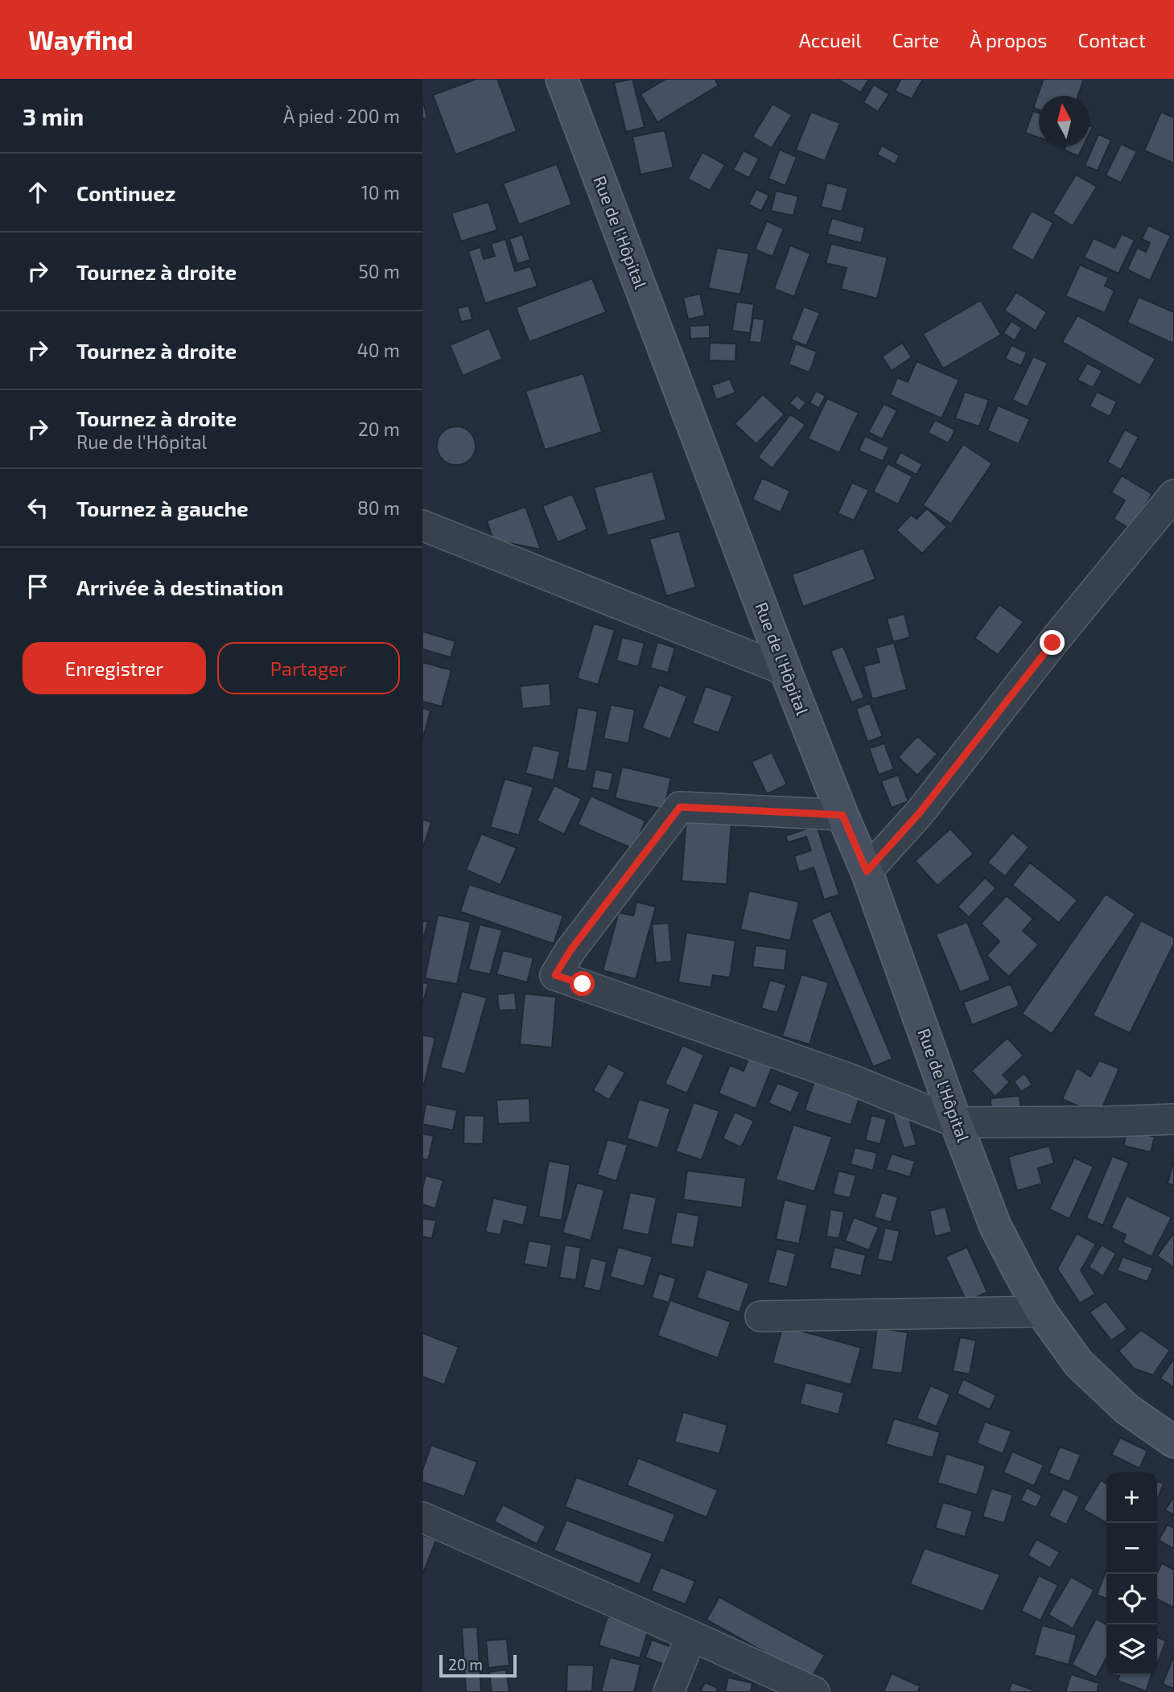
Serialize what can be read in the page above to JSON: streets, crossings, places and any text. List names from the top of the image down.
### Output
{
  "streets": {
    "main road": ["Rue de l'Hôpital"]
  },
  "scale_bar": "20 m",
  "north": "top",
  "page": {
    "header": "Wayfind",
    "nav": [
      "Accueil",
      "Carte",
      "À propos",
      "Contact"
    ],
    "heading": ["3 min", "À pied · 200 m"],
    "list": [
      ["Continuez", "10 m"],
      ["Tournez à droite", "50 m"],
      ["Tournez à droite", "40 m"],
      ["Tournez à droite", "Rue de l'Hôpital", "20 m"],
      ["Tournez à gauche", "80 m"],
      "Arrivée à destination"
    ],
    "buttons": ["Enregistrer", "Partager"],
    "map_buttons": ["+", "−"],
    "scale": "20 m"
  }
}
